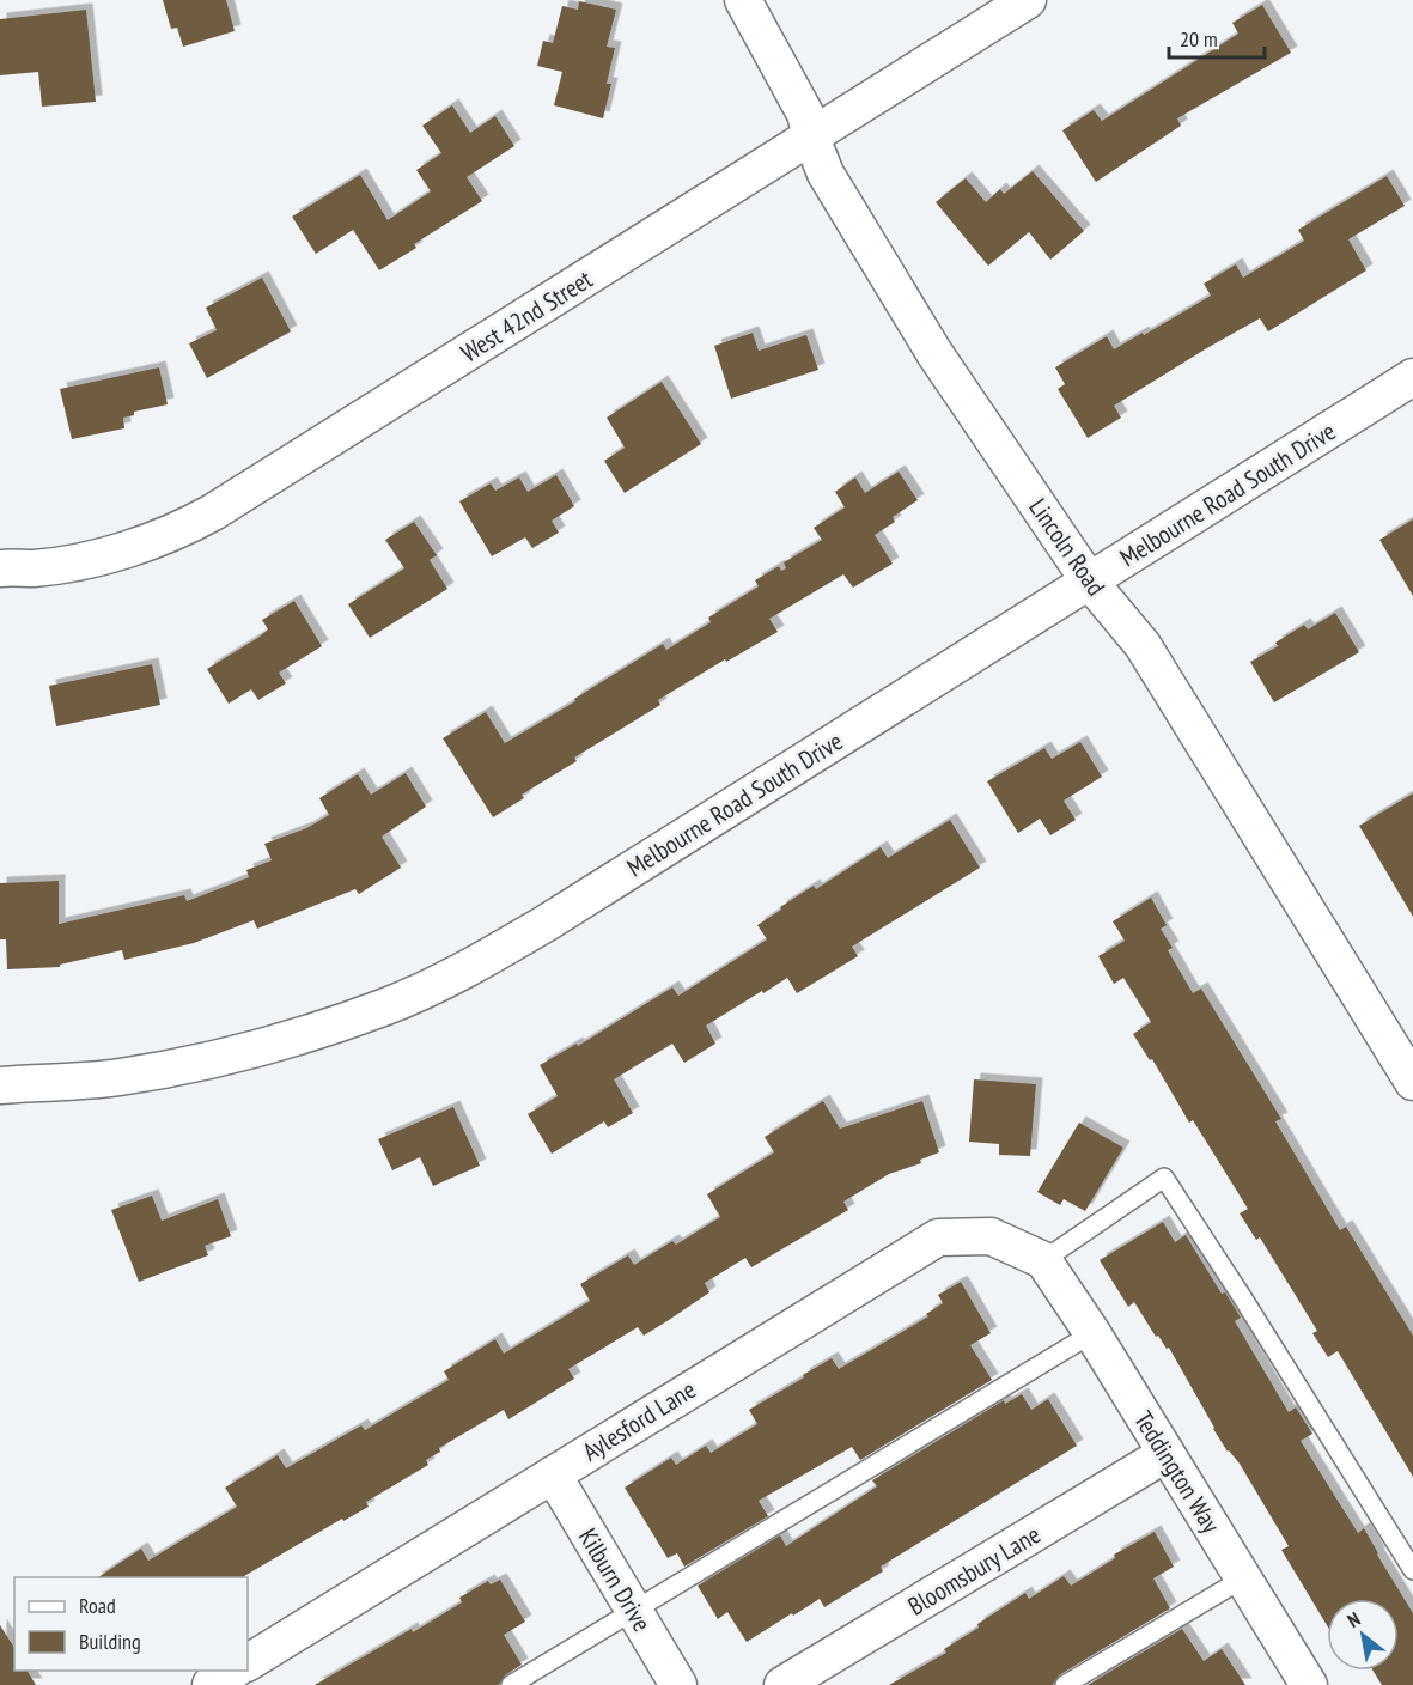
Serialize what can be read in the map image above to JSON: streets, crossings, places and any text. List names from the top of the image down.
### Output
{
  "streets": {
    "street": [
      "West 42nd Street",
      "Melbourne Road South Drive",
      "Lincoln Road",
      "Aylesford Lane",
      "Teddington Way",
      "Bloomsbury Lane",
      "Kilburn Drive"
    ]
  },
  "crossings": [
    ["West 42nd Street", "Lincoln Road"],
    ["Melbourne Road South Drive", "Lincoln Road"],
    ["Aylesford Lane", "Teddington Way"],
    ["Aylesford Lane", "Kilburn Drive"],
    ["Teddington Way", "Bloomsbury Lane"]
  ],
  "legend": ["Road", "Building"],
  "scale_bar": "20 m",
  "north": "top left"
}
